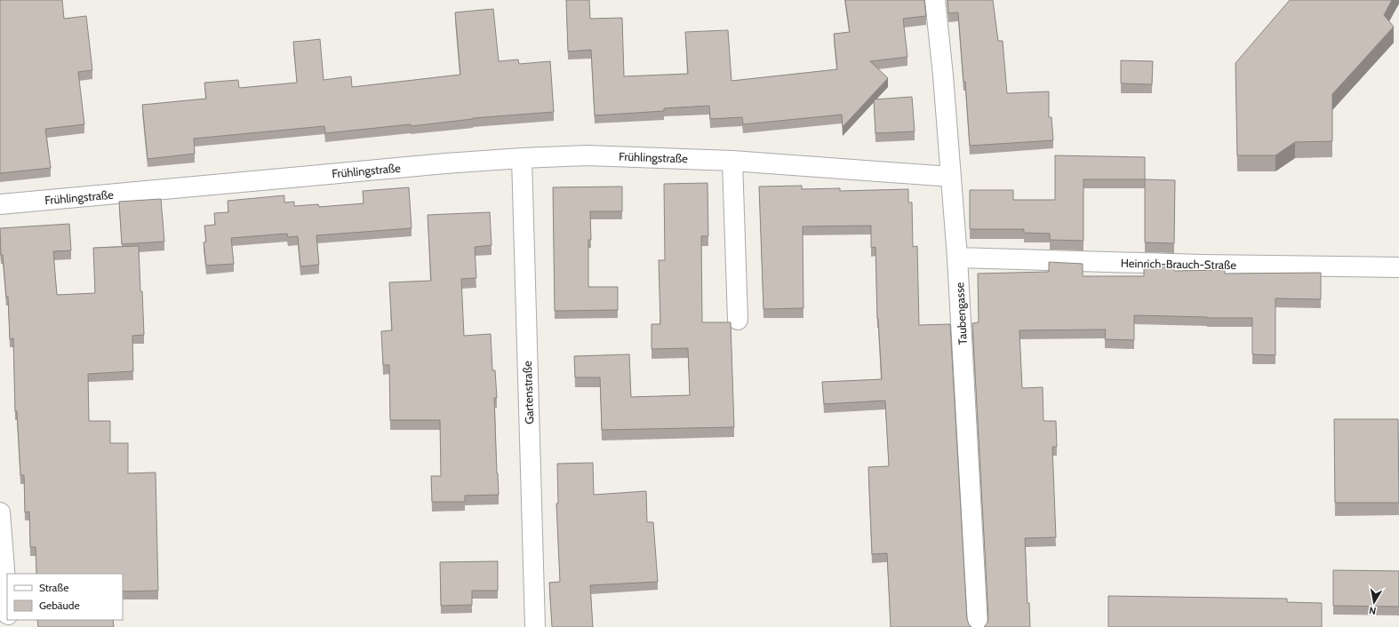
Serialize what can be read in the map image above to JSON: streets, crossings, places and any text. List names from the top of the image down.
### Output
{
  "streets": {
    "street": [
      "Frühlingstraße",
      "Heinrich-Brauch-Straße",
      "Taubengasse",
      "Gartenstraße"
    ]
  },
  "crossings": [
    ["Frühlingstraße", "Taubengasse"],
    ["Frühlingstraße", "Gartenstraße"],
    ["Heinrich-Brauch-Straße", "Taubengasse"]
  ],
  "legend": ["Straße", "Gebäude"],
  "north": "bottom"
}
